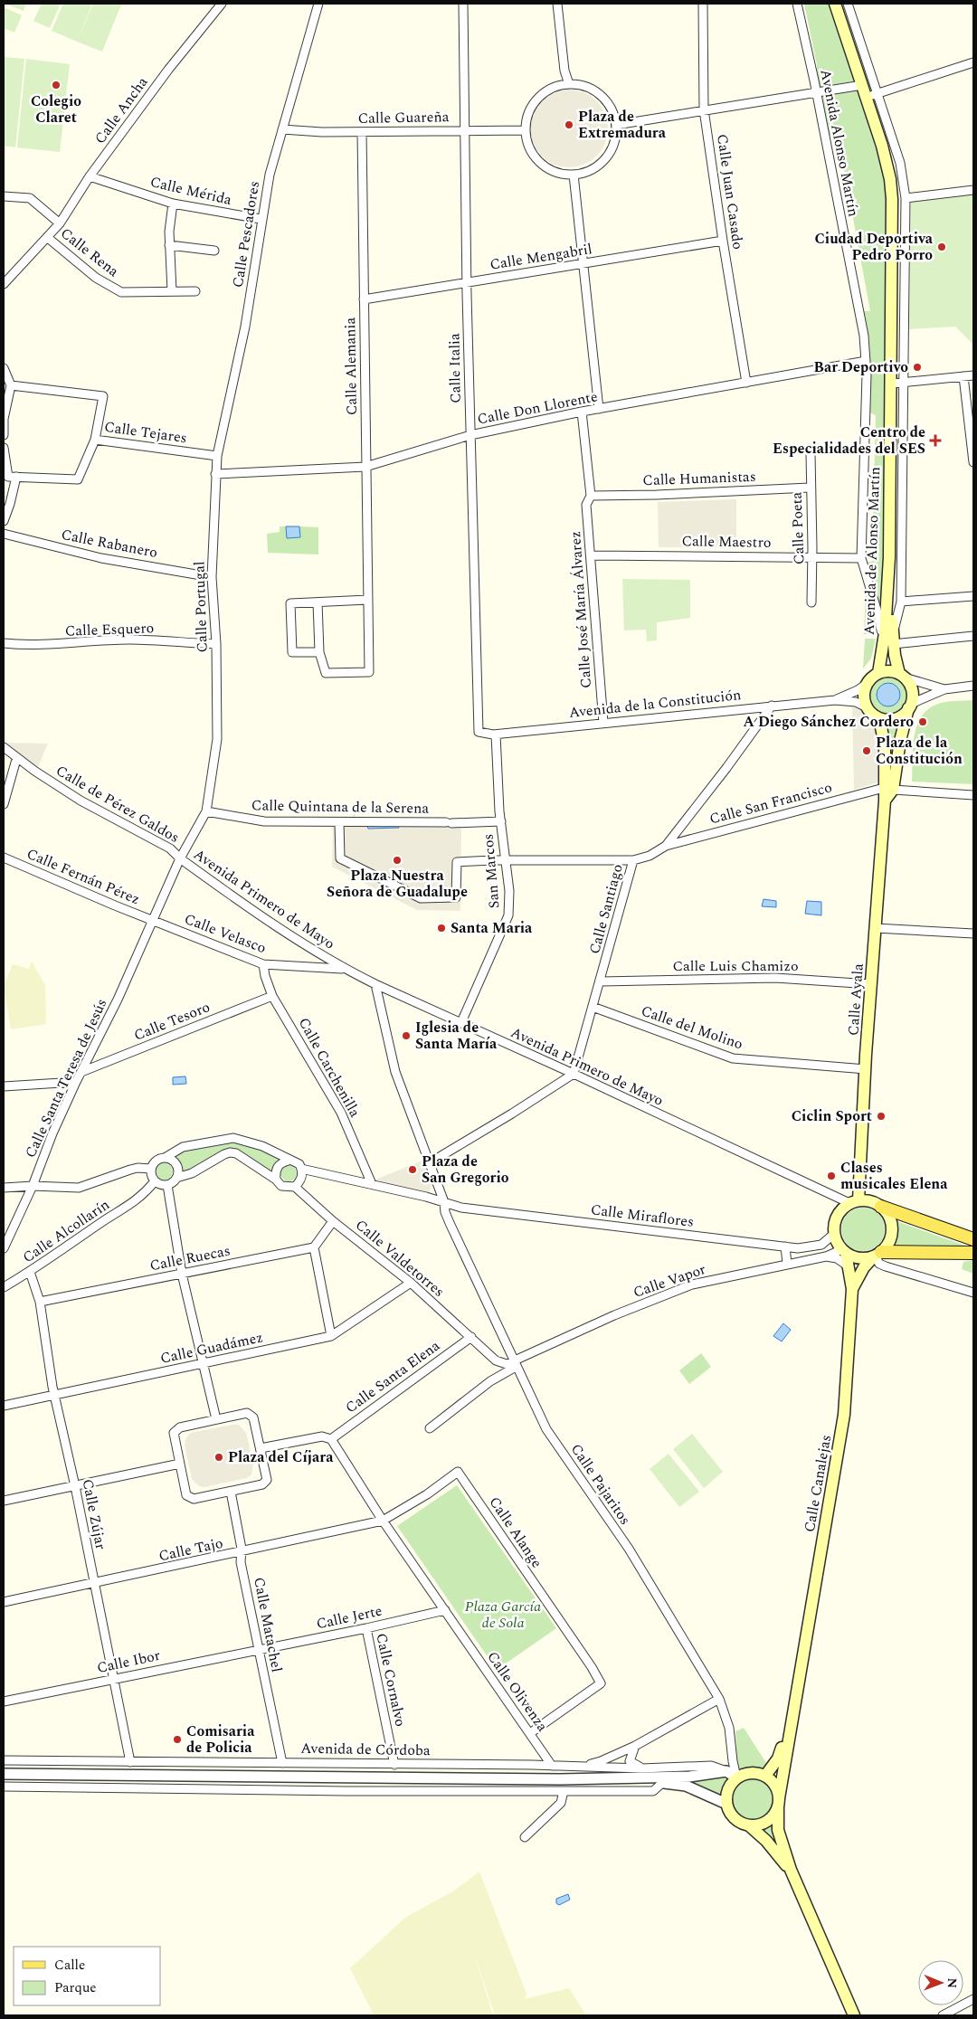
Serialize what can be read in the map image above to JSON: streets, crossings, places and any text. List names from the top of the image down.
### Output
{
  "streets": {
    "main road": ["Avenida de Alonso Martín", "Calle Ayala", "Calle Canalejas"],
    "street": [
      "Calle Ancha",
      "Calle Guareña",
      "Avenida Alonso Martín",
      "Calle Mérida",
      "Calle Juan Casado",
      "Calle Pescadores",
      "Calle Rena",
      "Calle Mengabril",
      "Calle Alemania",
      "Calle Italia",
      "Calle Don Llorente",
      "Calle Tejares",
      "Calle Humanistas",
      "Calle Poeta",
      "Calle Maestro",
      "Calle Rabanero",
      "Calle Portugal",
      "Calle José María Álvarez",
      "Calle Esquero",
      "Avenida de la Constitución",
      "Calle San Francisco",
      "Calle de Pérez Galdos",
      "Calle Quintana de la Serena",
      "San Marcos",
      "Calle Fernán Pérez",
      "Avenida Primero de Mayo",
      "Calle Santiago",
      "Calle Velasco",
      "Calle Luis Chamizo",
      "Calle Tesoro",
      "Calle del Molino",
      "Calle Carchenilla",
      "Calle Santa Teresa de Jesús",
      "Calle Miraflores",
      "Calle Alcollarín",
      "Calle Ruecas",
      "Calle Valdetorres",
      "Calle Vapor",
      "Calle Guadámez",
      "Calle Santa Elena",
      "Calle Pajaritos",
      "Calle Zújar",
      "Calle Alange",
      "Calle Tajo",
      "Calle Jerte",
      "Calle Matachel",
      "Calle Ibor",
      "Calle Cornalvo",
      "Calle Olivenza",
      "Avenida de Córdoba"
    ]
  },
  "crossings": [
    ["Calle Ancha", "Calle Mérida"],
    ["Calle Ancha", "Calle Rena"],
    ["Calle Guareña", "Calle Pescadores"],
    ["Calle Guareña", "Calle Alemania"],
    ["Calle Guareña", "Calle Italia"],
    ["Avenida Alonso Martín", "Calle Don Llorente"],
    ["Avenida Alonso Martín", "Calle Maestro"],
    ["Avenida Alonso Martín", "Avenida de Alonso Martín"],
    ["Avenida Alonso Martín", "Avenida de la Constitución"],
    ["Avenida Alonso Martín", "Calle Ayala"],
    ["Calle Mérida", "Calle Pescadores"],
    ["Calle Juan Casado", "Calle Mengabril"],
    ["Calle Juan Casado", "Calle Don Llorente"],
    ["Calle Pescadores", "Calle Don Llorente"],
    ["Calle Pescadores", "Calle Tejares"],
    ["Calle Pescadores", "Calle Portugal"],
    ["Calle Mengabril", "Calle Alemania"],
    ["Calle Mengabril", "Calle Italia"],
    ["Calle Alemania", "Calle Don Llorente"],
    ["Calle Italia", "Calle Don Llorente"],
    ["Calle Italia", "Avenida de la Constitución"],
    ["Calle Don Llorente", "Calle Portugal"],
    ["Calle Don Llorente", "Calle José María Álvarez"],
    ["Calle Humanistas", "Calle Poeta"],
    ["Calle Humanistas", "Calle José María Álvarez"],
    ["Calle Poeta", "Calle Maestro"],
    ["Calle Maestro", "Calle José María Álvarez"],
    ["Calle Rabanero", "Calle Portugal"],
    ["Avenida de Alonso Martín", "Avenida de la Constitución"],
    ["Avenida de Alonso Martín", "Calle Ayala"],
    ["Calle Portugal", "Calle Esquero"],
    ["Calle Portugal", "Calle Quintana de la Serena"],
    ["Calle Portugal", "Calle Santa Teresa de Jesús"],
    ["Calle José María Álvarez", "Avenida de la Constitución"],
    ["Avenida de la Constitución", "San Marcos"],
    ["Avenida de la Constitución", "Calle Santiago"],
    ["Avenida de la Constitución", "Calle Ayala"],
    ["Calle San Francisco", "Calle Santiago"],
    ["Calle San Francisco", "Calle Ayala"],
    ["Calle de Pérez Galdos", "Avenida Primero de Mayo"],
    ["Calle de Pérez Galdos", "Calle Santa Teresa de Jesús"],
    ["Calle Quintana de la Serena", "San Marcos"],
    ["Calle Quintana de la Serena", "Calle Santa Teresa de Jesús"],
    ["San Marcos", "Avenida Primero de Mayo"],
    ["Calle Fernán Pérez", "Calle Velasco"],
    ["Calle Fernán Pérez", "Calle Santa Teresa de Jesús"],
    ["Avenida Primero de Mayo", "Calle Santiago"],
    ["Avenida Primero de Mayo", "Calle Velasco"],
    ["Avenida Primero de Mayo", "Calle Ayala"],
    ["Avenida Primero de Mayo", "Calle Santa Teresa de Jesús"],
    ["Avenida Primero de Mayo", "Calle Miraflores"],
    ["Avenida Primero de Mayo", "Calle Vapor"],
    ["Avenida Primero de Mayo", "Calle Canalejas"],
    ["Calle Santiago", "Calle Luis Chamizo"],
    ["Calle Santiago", "Calle del Molino"],
    ["Calle Velasco", "Calle Carchenilla"],
    ["Calle Velasco", "Calle Santa Teresa de Jesús"],
    ["Calle Luis Chamizo", "Calle Ayala"],
    ["Calle Ayala", "Calle del Molino"],
    ["Calle Ayala", "Calle Miraflores"],
    ["Calle Ayala", "Calle Vapor"],
    ["Calle Ayala", "Calle Canalejas"],
    ["Calle Tesoro", "Calle Carchenilla"],
    ["Calle Tesoro", "Calle Santa Teresa de Jesús"],
    ["Calle Miraflores", "Calle Vapor"],
    ["Calle Miraflores", "Calle Canalejas"],
    ["Calle Miraflores", "Calle Pajaritos"],
    ["Calle Alcollarín", "Calle Valdetorres"],
    ["Calle Alcollarín", "Calle Zújar"],
    ["Calle Ruecas", "Calle Zújar"],
    ["Calle Valdetorres", "Calle Vapor"],
    ["Calle Valdetorres", "Calle Guadámez"],
    ["Calle Valdetorres", "Calle Santa Elena"],
    ["Calle Valdetorres", "Calle Pajaritos"],
    ["Calle Vapor", "Calle Canalejas"],
    ["Calle Vapor", "Calle Pajaritos"],
    ["Calle Guadámez", "Calle Zújar"],
    ["Calle Santa Elena", "Calle Olivenza"],
    ["Calle Canalejas", "Calle Pajaritos"],
    ["Calle Canalejas", "Avenida de Córdoba"],
    ["Calle Pajaritos", "Avenida de Córdoba"],
    ["Calle Zújar", "Calle Tajo"],
    ["Calle Zújar", "Calle Ibor"],
    ["Calle Zújar", "Avenida de Córdoba"],
    ["Calle Alange", "Calle Tajo"],
    ["Calle Alange", "Calle Olivenza"],
    ["Calle Tajo", "Calle Matachel"],
    ["Calle Tajo", "Calle Olivenza"],
    ["Calle Jerte", "Calle Matachel"],
    ["Calle Jerte", "Calle Ibor"],
    ["Calle Jerte", "Calle Cornalvo"],
    ["Calle Jerte", "Calle Olivenza"],
    ["Calle Matachel", "Calle Ibor"],
    ["Calle Matachel", "Avenida de Córdoba"],
    ["Calle Cornalvo", "Avenida de Córdoba"],
    ["Calle Olivenza", "Avenida de Córdoba"]
  ],
  "parks": ["Plaza García de Sola"],
  "places": {
    "other": [
      "Colegio Claret",
      "Plaza de Extremadura",
      "Ciudad Deportiva Pedro Porro",
      "Bar Deportivo",
      "A Diego Sánchez Cordero",
      "Plaza de la Constitución",
      "Plaza Nuestra Señora de Guadalupe",
      "Santa Maria",
      "Iglesia de Santa María",
      "Ciclin Sport",
      "Plaza de San Gregorio",
      "Clases musicales Elena",
      "Plaza del Cíjara",
      "Comisaria de Policia"
    ],
    "health": ["Centro de Especialidades del SES"]
  },
  "legend": ["Calle", "Parque"],
  "north": "right"
}
